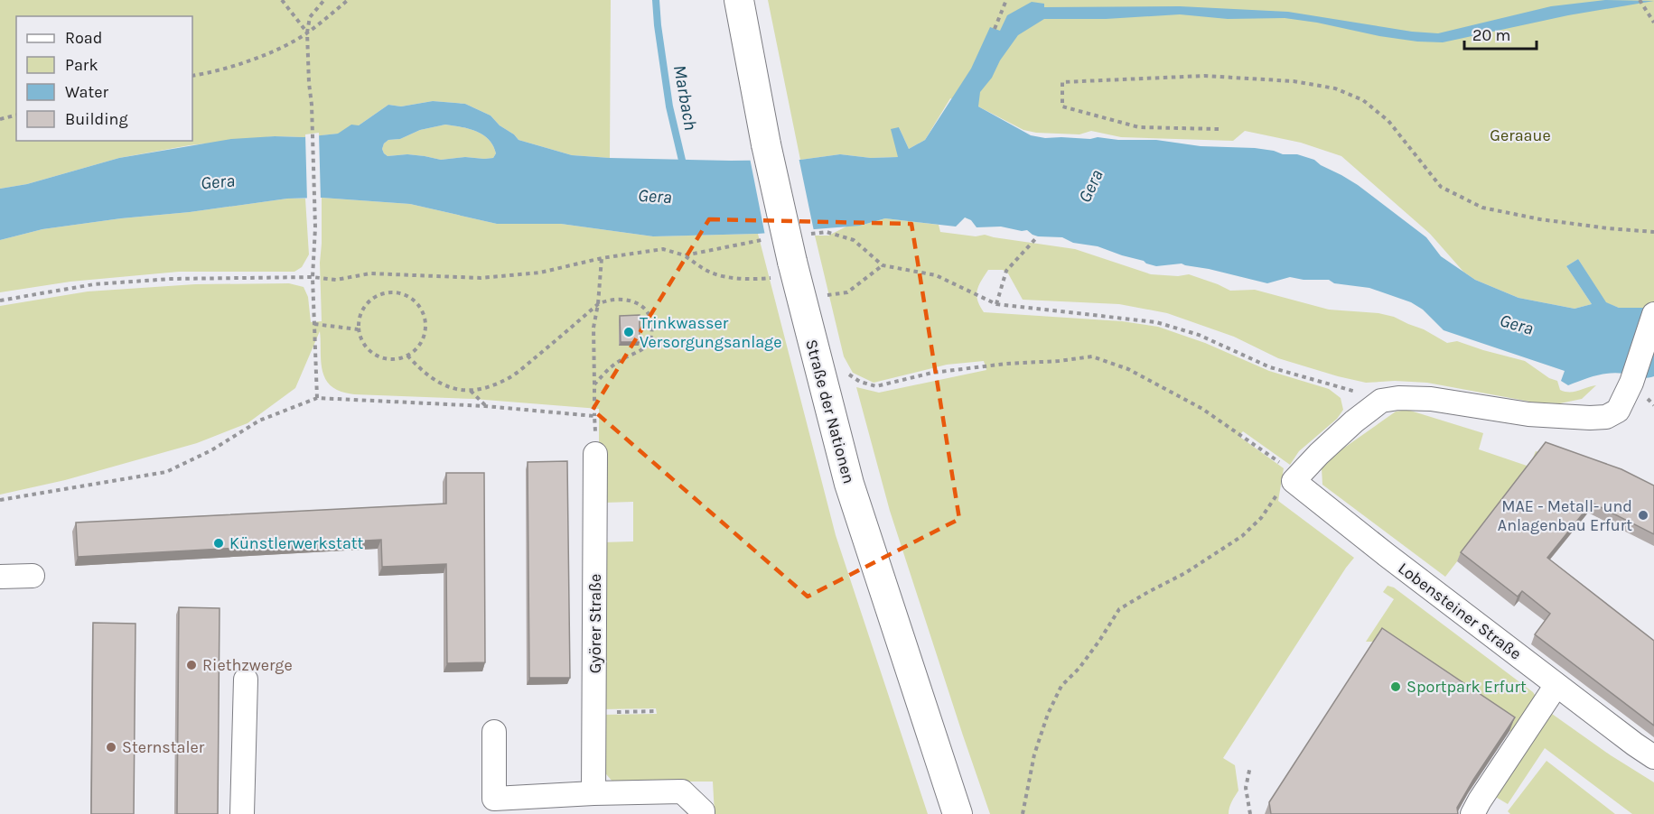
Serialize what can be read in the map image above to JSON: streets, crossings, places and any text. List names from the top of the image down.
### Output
{
  "streets": {
    "main road": ["Straße der Nationen"],
    "street": ["Lobensteiner Straße", "Györer Straße"]
  },
  "water": ["Marbach", "Gera"],
  "parks": ["Geraaue"],
  "places": [
    "Trinkwasser Versorgungsanlage",
    "MAE - Metall- und Anlagenbau Erfurt",
    "Künstlerwerkstatt",
    "Riethzwerge",
    "Sportpark Erfurt",
    "Sternstaler"
  ],
  "legend": [
    "Road",
    "Park",
    "Water",
    "Building"
  ],
  "scale_bar": "20 m"
}
